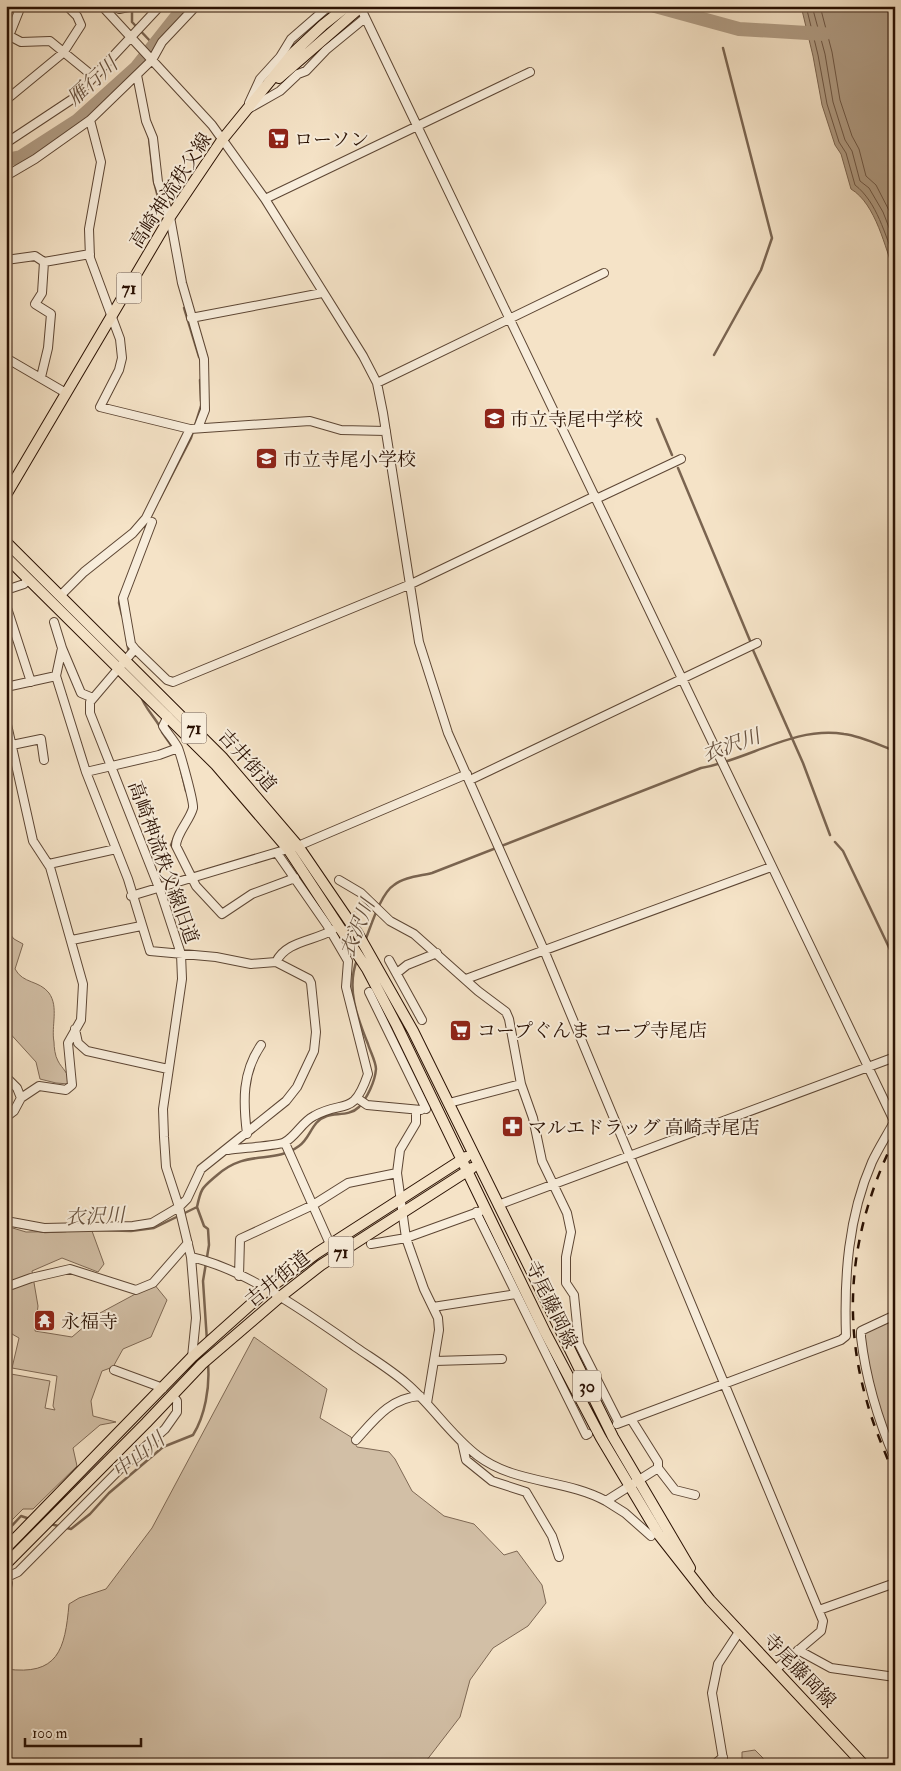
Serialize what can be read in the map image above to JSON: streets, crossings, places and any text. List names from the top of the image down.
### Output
{
  "streets": {
    "main road": [
      "高崎神流秩父線",
      "71",
      "吉井街道",
      "寺尾藤岡線",
      "30"
    ],
    "street": ["高崎神流秩父線旧道"]
  },
  "crossings": [
    ["71", "吉井街道"],
    ["71", "高崎神流秩父線旧道"],
    ["71", "寺尾藤岡線"],
    ["吉井街道", "高崎神流秩父線旧道"],
    ["吉井街道", "寺尾藤岡線"]
  ],
  "water": ["雁行川", "衣沢川", "中山川"],
  "places": {
    "supermarket": ["ローソン", "コープぐんま コープ寺尾店"],
    "school or university": ["市立寺尾中学校", "市立寺尾小学校"],
    "pharmacy": ["マルエドラッグ 高崎寺尾店"],
    "temple": ["永福寺"]
  },
  "scale_bar": "100 m"
}
